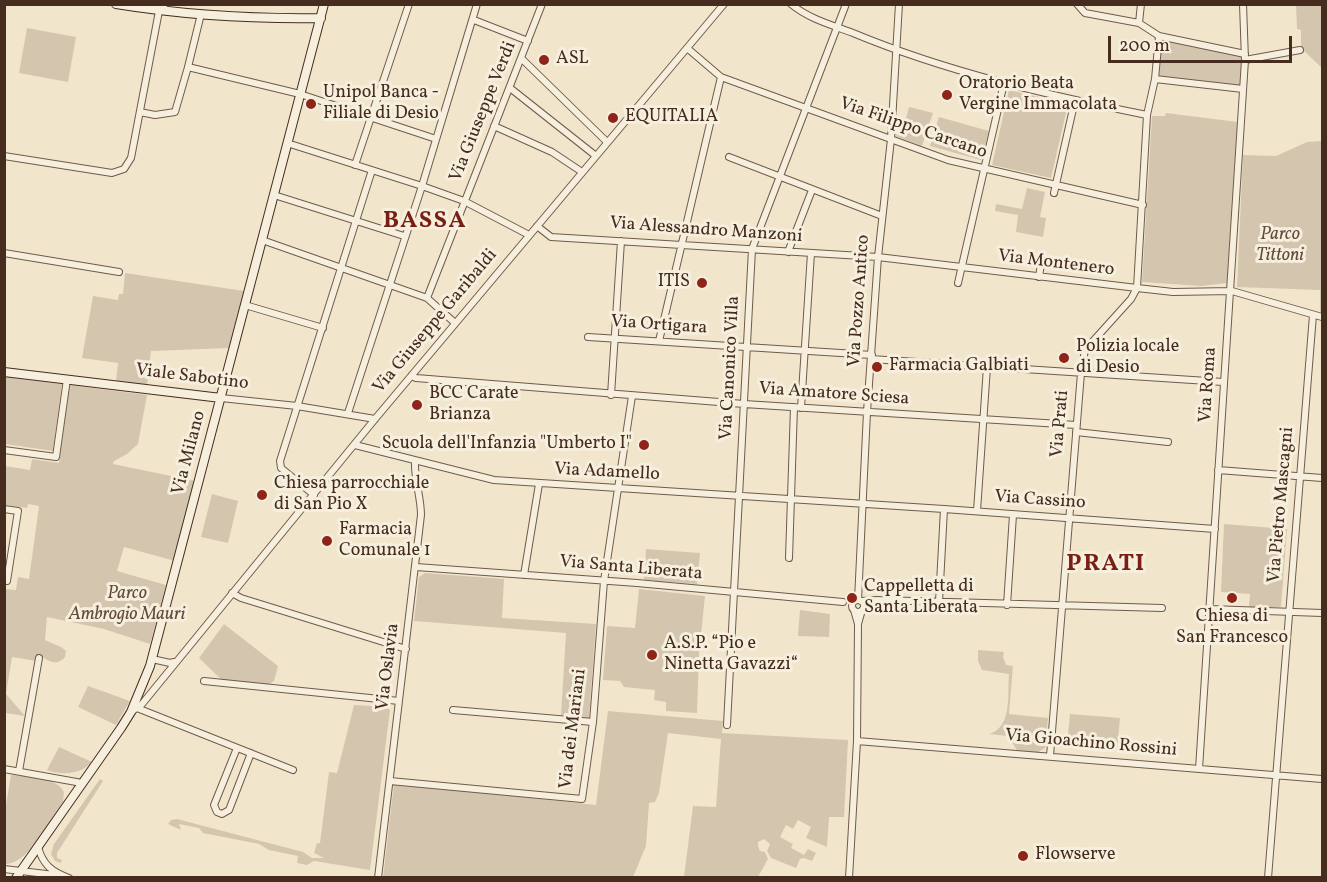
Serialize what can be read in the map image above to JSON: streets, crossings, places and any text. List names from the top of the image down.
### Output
{
  "streets": {
    "main road": ["Viale Sabotino", "Via Milano"],
    "street": [
      "Via Giuseppe Verdi",
      "Via Filippo Carcano",
      "Via Alessandro Manzoni",
      "Via Montenero",
      "Via Pozzo Antico",
      "Via Giuseppe Garibaldi",
      "Via Ortigara",
      "Via Canonico Villa",
      "Via Roma",
      "Via Amatore Sciesa",
      "Via Prati",
      "Via Adamello",
      "Via Cassino",
      "Via Pietro Mascagni",
      "Via Santa Liberata",
      "Via Oslavia",
      "Via dei Mariani",
      "Via Gioachino Rossini"
    ]
  },
  "crossings": [
    ["Via Filippo Carcano", "Via Pozzo Antico"],
    ["Via Filippo Carcano", "Via Giuseppe Garibaldi"],
    ["Via Filippo Carcano", "Via Canonico Villa"],
    ["Via Alessandro Manzoni", "Via Montenero"],
    ["Via Alessandro Manzoni", "Via Pozzo Antico"],
    ["Via Alessandro Manzoni", "Via Giuseppe Garibaldi"],
    ["Via Alessandro Manzoni", "Via Canonico Villa"],
    ["Via Montenero", "Via Pozzo Antico"],
    ["Via Montenero", "Via Roma"],
    ["Via Montenero", "Via Prati"],
    ["Via Montenero", "Via Pietro Mascagni"],
    ["Via Pozzo Antico", "Via Ortigara"],
    ["Via Pozzo Antico", "Via Amatore Sciesa"],
    ["Via Pozzo Antico", "Via Adamello"],
    ["Via Pozzo Antico", "Via Cassino"],
    ["Via Pozzo Antico", "Via Santa Liberata"],
    ["Via Giuseppe Garibaldi", "Viale Sabotino"],
    ["Via Giuseppe Garibaldi", "Via Amatore Sciesa"],
    ["Via Giuseppe Garibaldi", "Via Milano"],
    ["Via Giuseppe Garibaldi", "Via Adamello"],
    ["Via Ortigara", "Via Canonico Villa"],
    ["Via Ortigara", "Via Roma"],
    ["Via Ortigara", "Via Prati"],
    ["Via Canonico Villa", "Via Amatore Sciesa"],
    ["Via Canonico Villa", "Via Adamello"],
    ["Via Canonico Villa", "Via Santa Liberata"],
    ["Viale Sabotino", "Via Milano"],
    ["Via Roma", "Via Cassino"],
    ["Via Roma", "Via Gioachino Rossini"],
    ["Via Amatore Sciesa", "Via Prati"],
    ["Via Amatore Sciesa", "Via dei Mariani"],
    ["Via Prati", "Via Cassino"],
    ["Via Prati", "Via Santa Liberata"],
    ["Via Prati", "Via Gioachino Rossini"],
    ["Via Adamello", "Via Cassino"],
    ["Via Adamello", "Via Oslavia"],
    ["Via Adamello", "Via dei Mariani"],
    ["Via Pietro Mascagni", "Via Gioachino Rossini"],
    ["Via Santa Liberata", "Via Oslavia"],
    ["Via Santa Liberata", "Via dei Mariani"],
    ["Via Oslavia", "Via dei Mariani"]
  ],
  "districts": ["BASSA", "PRATI"],
  "parks": ["Parco Tittoni", "Parco Ambrogio Mauri"],
  "places": [
    "ASL",
    "Oratorio Beata Vergine Immacolata",
    "Unipol Banca - Filiale di Desio",
    "EQUITALIA",
    "ITIS",
    "Polizia locale di Desio",
    "Farmacia Galbiati",
    "BCC Carate Brianza",
    "Scuola dell'Infanzia \"Umberto I\"",
    "Chiesa parrocchiale di San Pio X",
    "Farmacia Comunale 1",
    "Cappelletta di Santa Liberata",
    "Chiesa di San Francesco",
    "A.S.P. “Pio e Ninetta Gavazzi“",
    "Flowserve"
  ],
  "scale_bar": "200 m"
}
